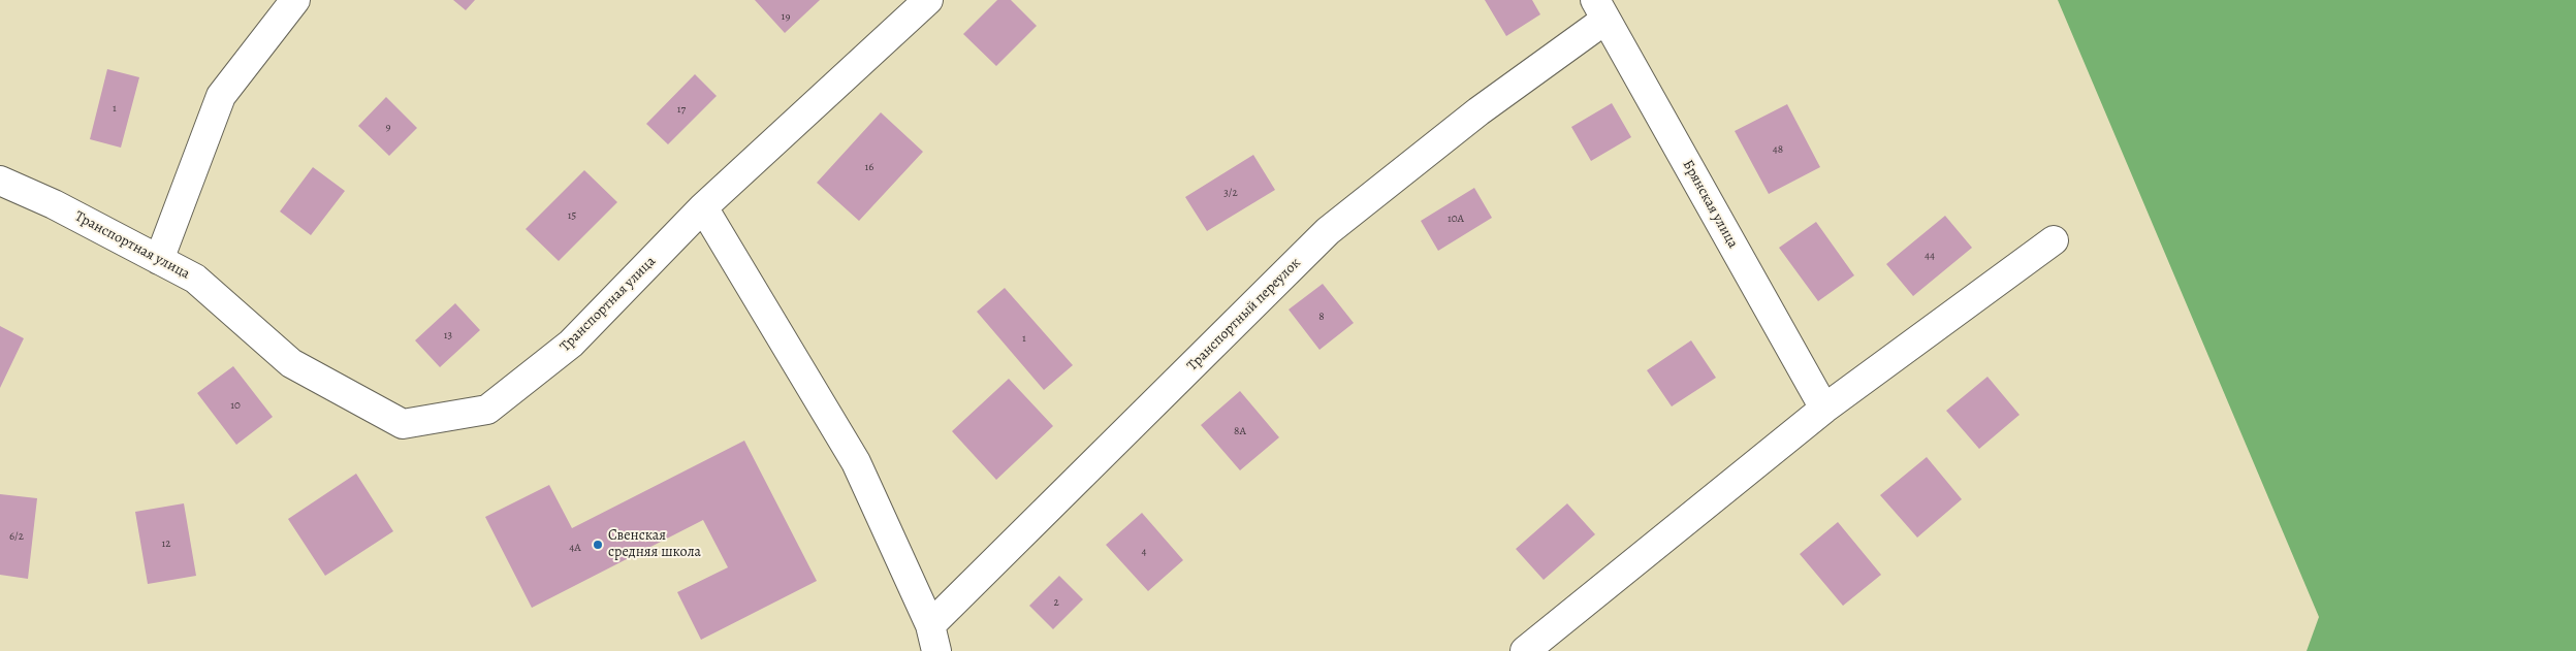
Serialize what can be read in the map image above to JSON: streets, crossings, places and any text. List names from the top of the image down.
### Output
{
  "streets": {
    "street": ["Брянская улица", "Транспортная улица", "Транспортный переулок"]
  },
  "crossings": [
    ["Брянская улица", "Транспортный переулок"]
  ],
  "places": ["Свенская средняя школа"],
  "house_numbers": [
    "19",
    "1",
    "17",
    "9",
    "48",
    "16",
    "3/2",
    "15",
    "10А",
    "44",
    "8",
    "13",
    "1",
    "10",
    "8А",
    "6/2",
    "12",
    "4А",
    "4",
    "2"
  ]
}
